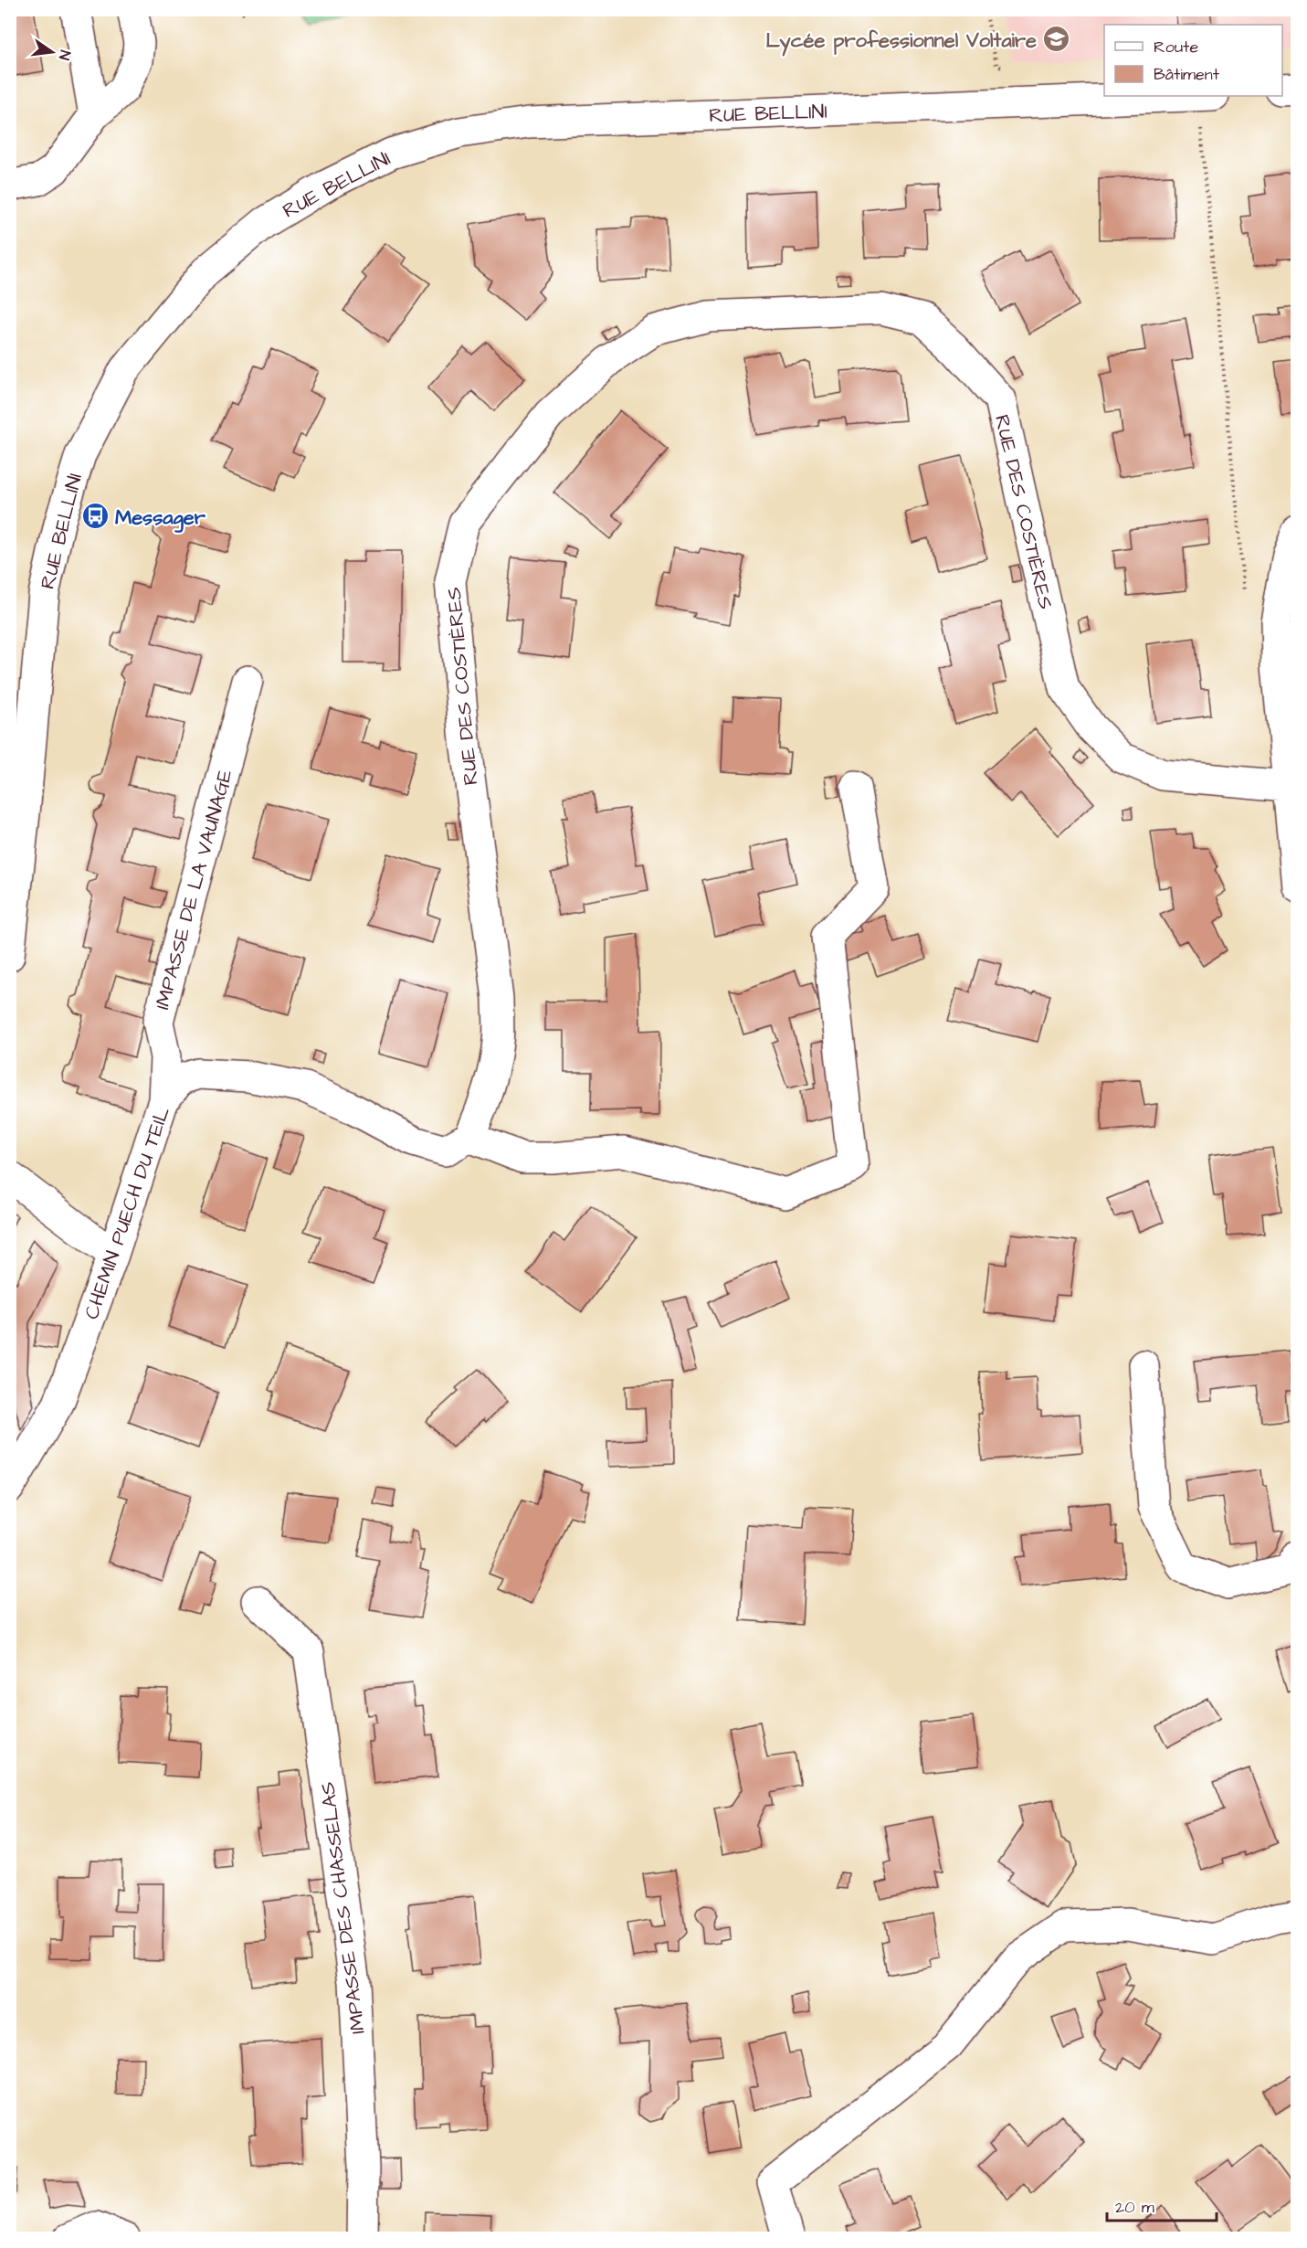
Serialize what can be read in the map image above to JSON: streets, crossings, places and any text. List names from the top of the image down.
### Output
{
  "streets": {
    "street": [
      "RUE BELLINI",
      "RUE DES COSTIÈRES",
      "IMPASSE DE LA VAUNAGE",
      "CHEMIN PUECH DU TEIL",
      "IMPASSE DES CHASSELAS"
    ]
  },
  "crossings": [
    ["RUE DES COSTIÈRES", "CHEMIN PUECH DU TEIL"],
    ["IMPASSE DE LA VAUNAGE", "CHEMIN PUECH DU TEIL"]
  ],
  "places": {
    "school or university": ["Lycée professionnel Voltaire"],
    "bus stop": ["Messager"]
  },
  "legend": ["Route", "Bâtiment"],
  "scale_bar": "20 m",
  "north": "right"
}
